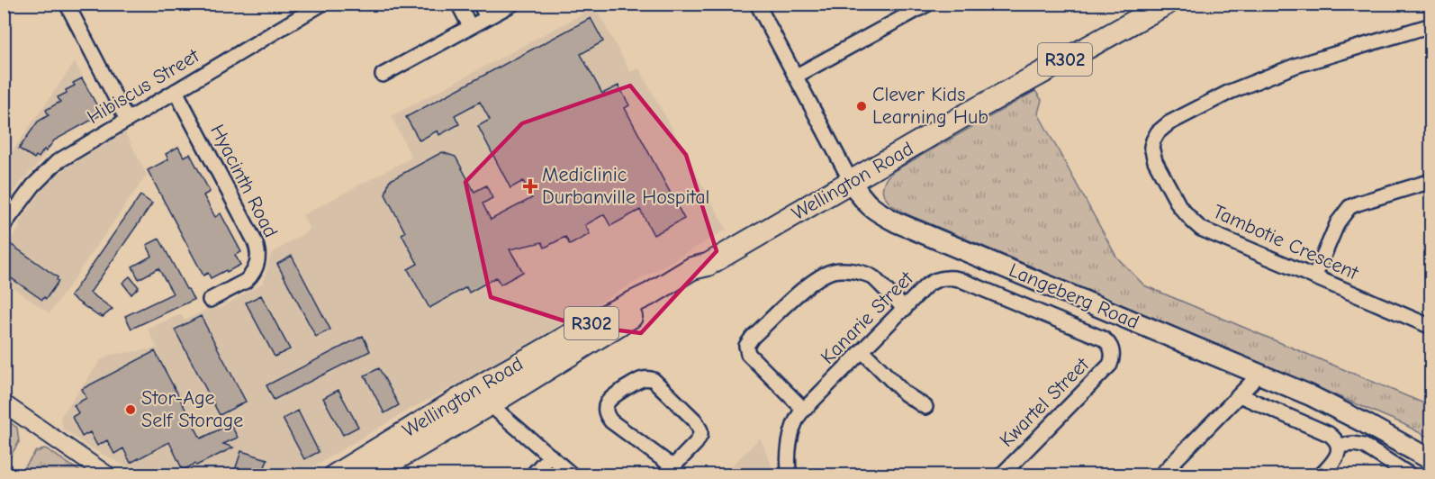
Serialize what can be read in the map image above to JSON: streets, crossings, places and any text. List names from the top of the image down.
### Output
{
  "streets": {
    "main road": ["R302", "Wellington Road", "Langeberg Road"],
    "street": [
      "Hibiscus Street",
      "Hyacinth Road",
      "Tambotie Crescent",
      "Kanarie Street",
      "Kwartel Street"
    ]
  },
  "crossings": [
    ["Hibiscus Street", "Hyacinth Road"],
    ["Wellington Road", "Langeberg Road"],
    ["Kanarie Street", "Kwartel Street"]
  ],
  "places": {
    "other": ["Clever Kids Learning Hub", "Stor-Age Self Storage"],
    "health": ["Mediclinic Durbanville Hospital"]
  }
}
